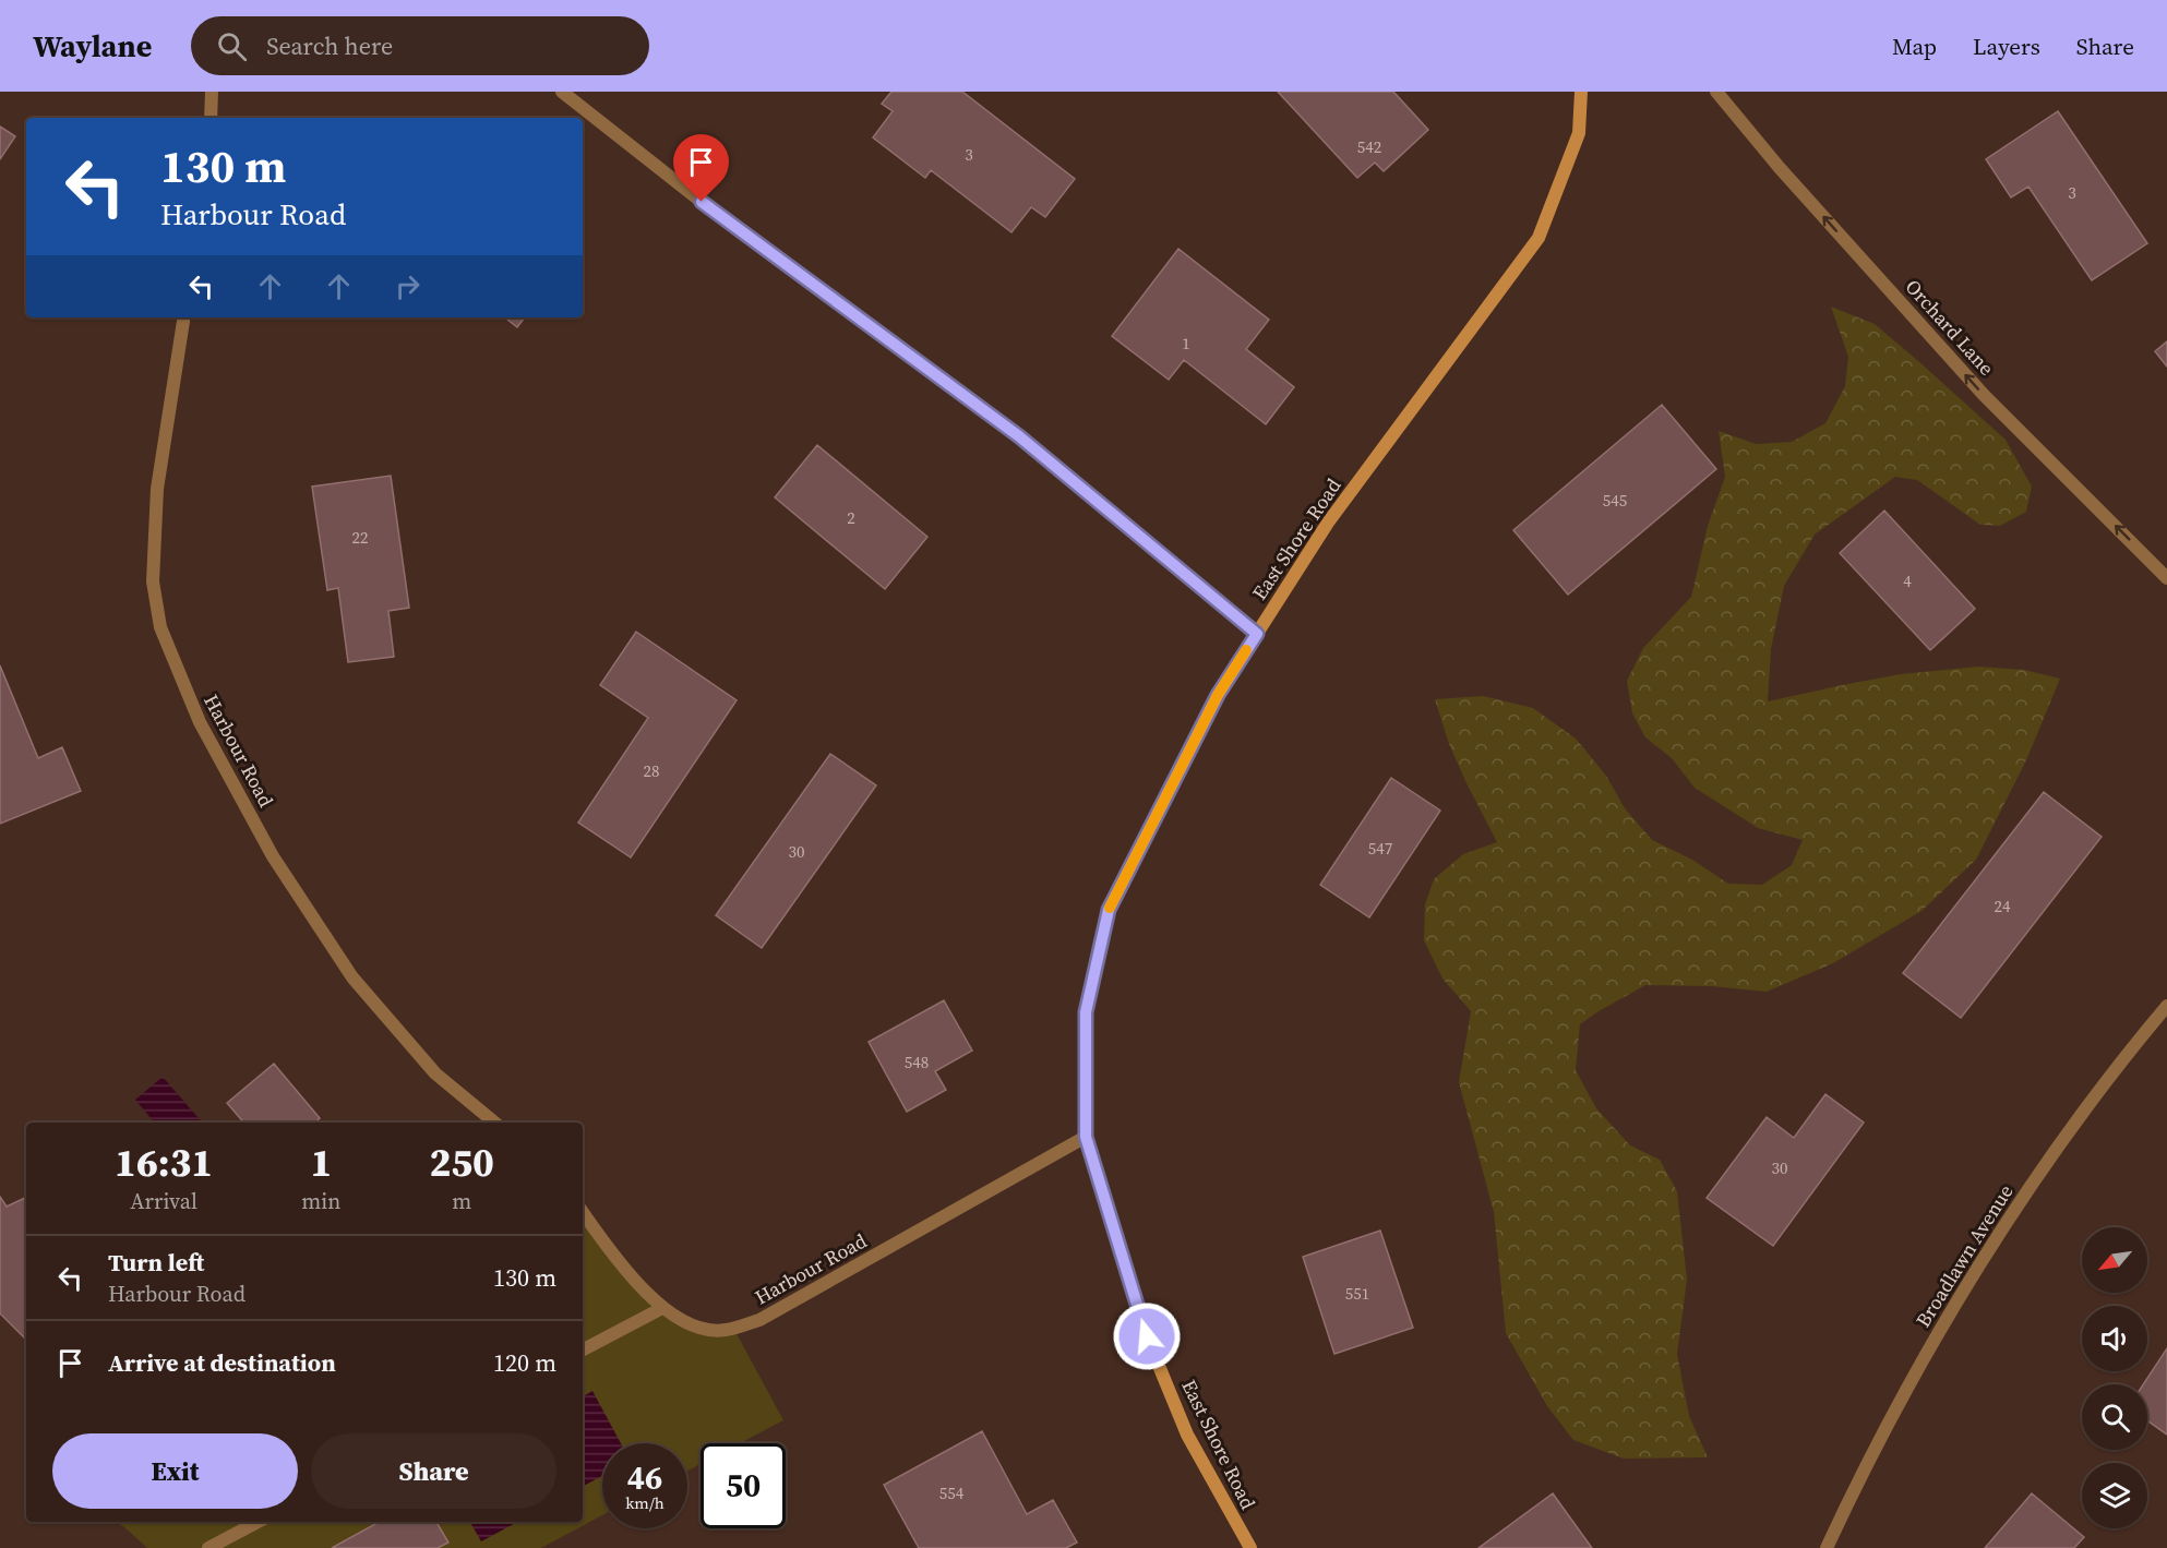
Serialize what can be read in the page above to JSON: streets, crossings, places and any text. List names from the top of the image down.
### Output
{
  "streets": {
    "main road": ["East Shore Road"],
    "street": ["Orchard Lane", "Harbour Road", "Broadlawn Avenue"]
  },
  "crossings": [
    ["East Shore Road", "Harbour Road"]
  ],
  "one_way": ["Orchard Lane"],
  "house_numbers": [
    "542",
    "3",
    "3",
    "1",
    "545",
    "2",
    "22",
    "4",
    "28",
    "547",
    "30",
    "24",
    "548",
    "30",
    "551",
    "554"
  ],
  "north": "bottom left",
  "page": {
    "header": "Waylane",
    "search": "Search here",
    "nav": ["Map", "Layers", "Share"],
    "turn": ["130 m", "Harbour Road"],
    "eta": [
      "16:31",
      "Arrival",
      "1",
      "min",
      "250",
      "m"
    ],
    "list": [
      {
        "name": "Turn left",
        "note": "Harbour Road",
        "value": "130 m"
      },
      {
        "name": "Arrive at destination",
        "value": "120 m"
      }
    ],
    "buttons": ["Exit", "Share"],
    "speed": "46 km/h",
    "limit": "50"
  }
}
